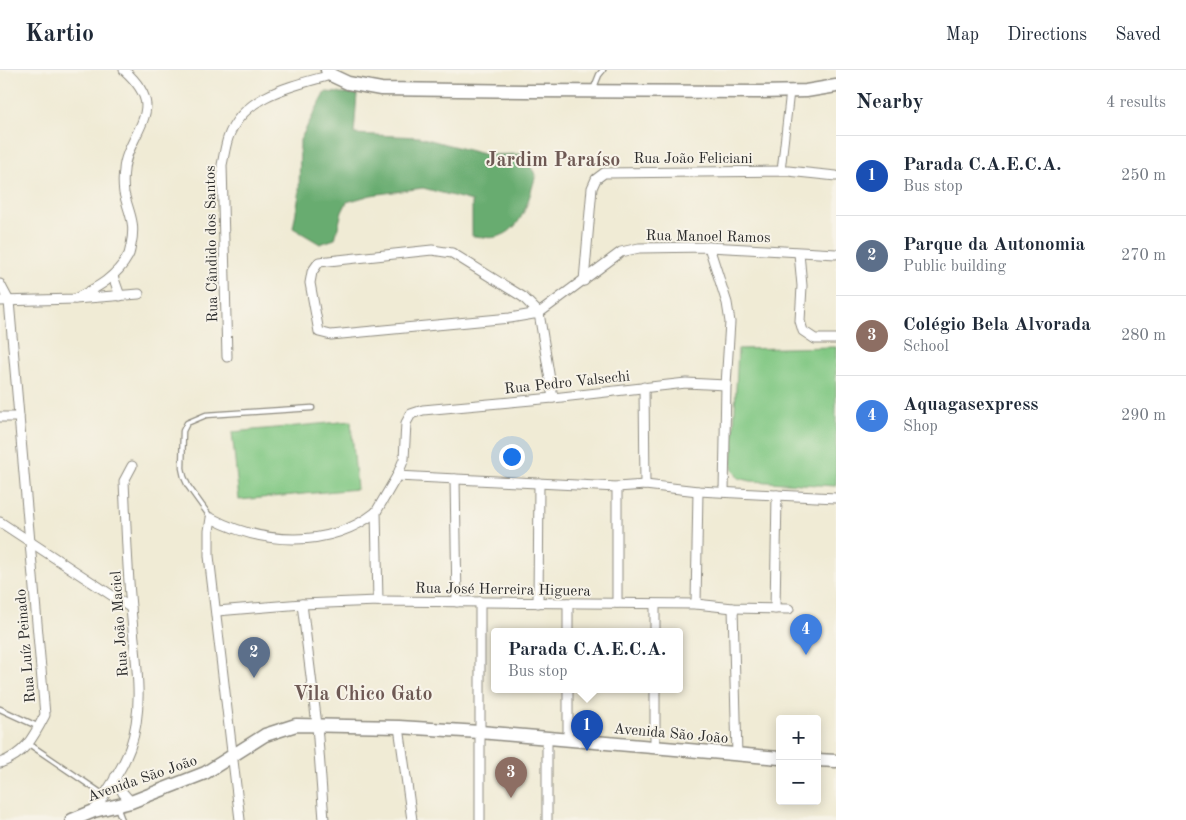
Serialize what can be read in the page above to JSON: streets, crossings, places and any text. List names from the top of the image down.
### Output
{
  "streets": {
    "main road": ["Avenida São João"],
    "street": [
      "Rua João Feliciani",
      "Rua Manoel Ramos",
      "Rua Cândido dos Santos",
      "Rua Pedro Valsechi",
      "Rua José Herreira Higuera",
      "Rua João Maciel",
      "Rua Luíz Peinado"
    ]
  },
  "crossings": [
    ["Rua João Feliciani", "Rua Manoel Ramos"],
    ["Rua João Maciel", "Avenida São João"]
  ],
  "districts": ["Jardim Paraíso", "Vila Chico Gato"],
  "page": {
    "header": "Kartio",
    "nav": ["Map", "Directions", "Saved"],
    "heading": ["Nearby", "4 results"],
    "list": [
      {
        "mark": "1",
        "name": "Parada C.A.E.C.A.",
        "note": "Bus stop",
        "value": "250 m"
      },
      {
        "mark": "2",
        "name": "Parque da Autonomia",
        "note": "Public building",
        "value": "270 m"
      },
      {
        "mark": "3",
        "name": "Colégio Bela Alvorada",
        "note": "School",
        "value": "280 m"
      },
      {
        "mark": "4",
        "name": "Aquagasexpress",
        "note": "Shop",
        "value": "290 m"
      }
    ],
    "pins": [
      "4",
      "2",
      "1",
      "3"
    ],
    "popup": ["Parada C.A.E.C.A.", "Bus stop"],
    "map_buttons": ["+", "−"]
  }
}
